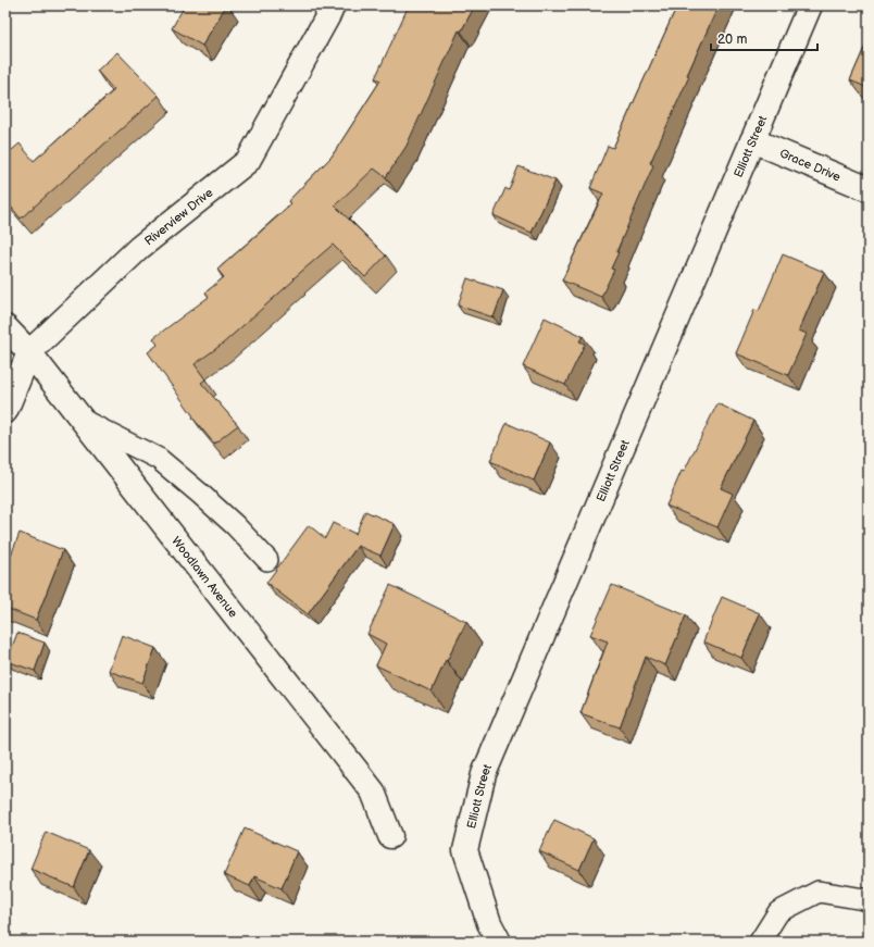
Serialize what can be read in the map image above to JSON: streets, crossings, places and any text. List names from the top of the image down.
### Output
{
  "streets": {
    "street": [
      "Elliott Street",
      "Grace Drive",
      "Riverview Drive",
      "Woodlawn Avenue"
    ]
  },
  "crossings": [
    ["Elliott Street", "Grace Drive"],
    ["Riverview Drive", "Woodlawn Avenue"]
  ],
  "scale_bar": "20 m"
}
